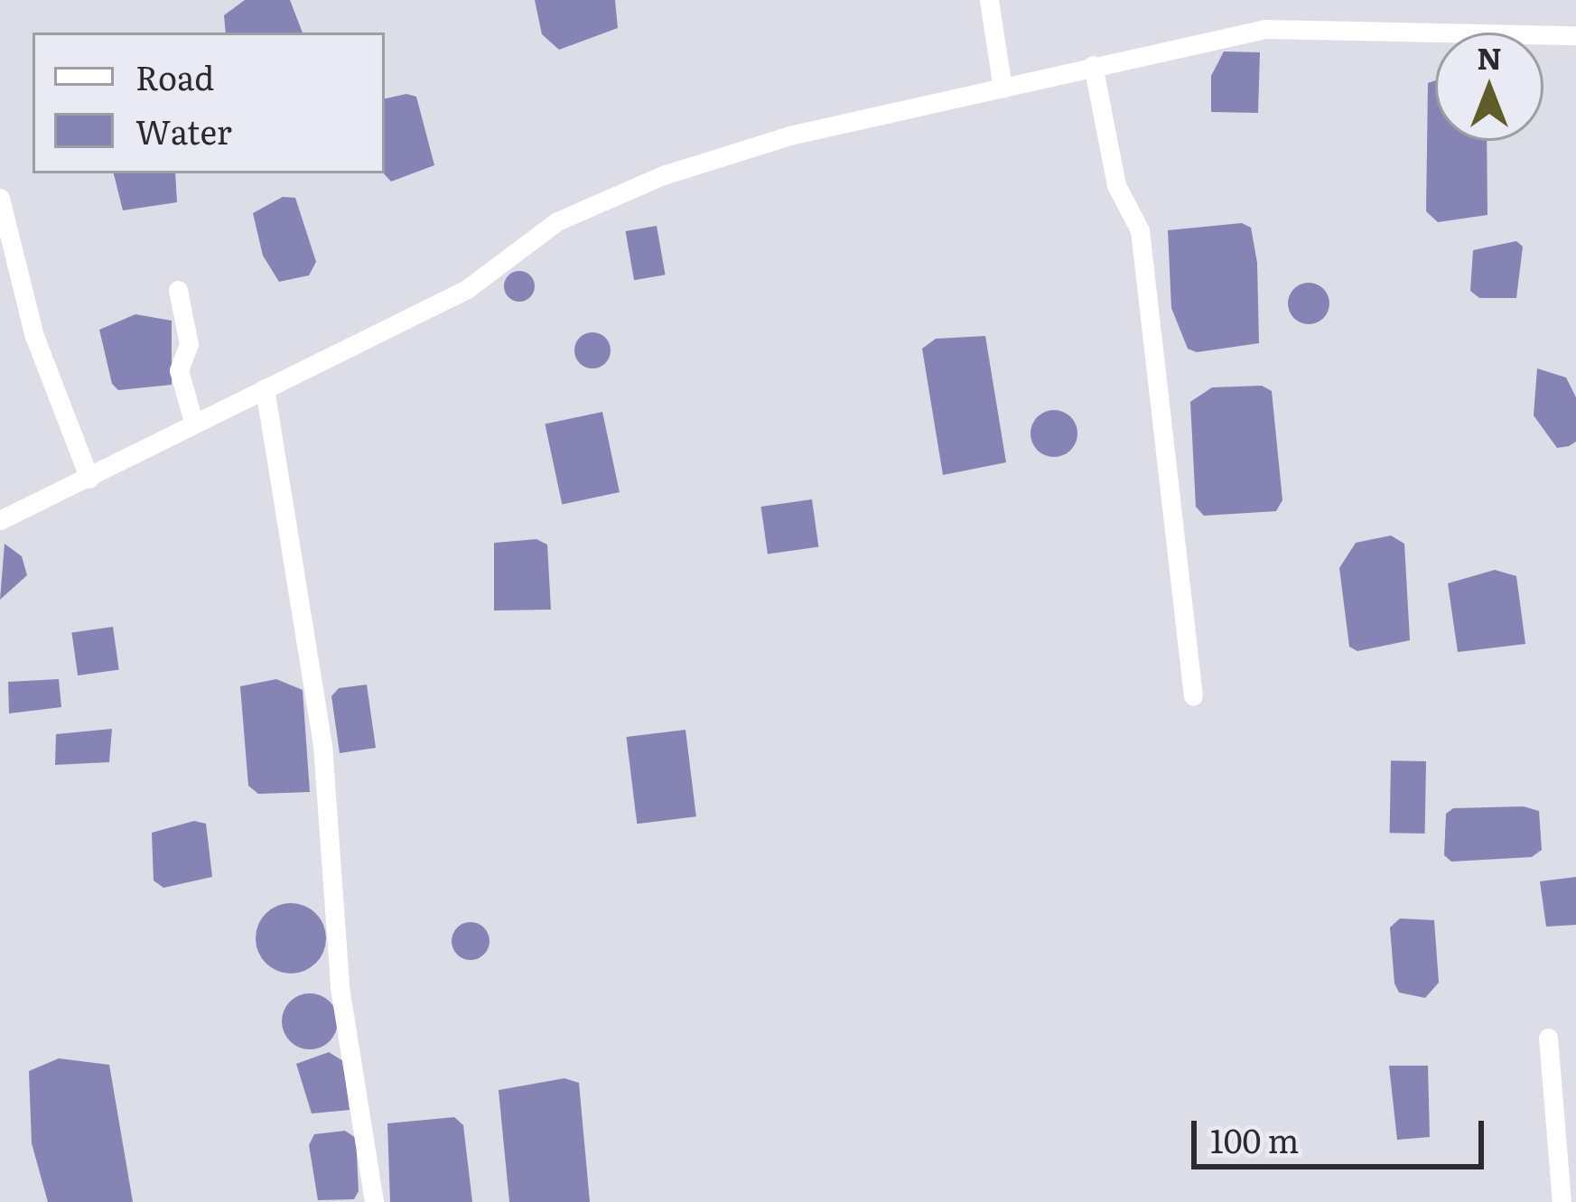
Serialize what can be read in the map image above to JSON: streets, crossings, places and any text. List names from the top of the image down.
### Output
{
  "legend": ["Road", "Water"],
  "scale_bar": "100 m",
  "north": "top"
}
